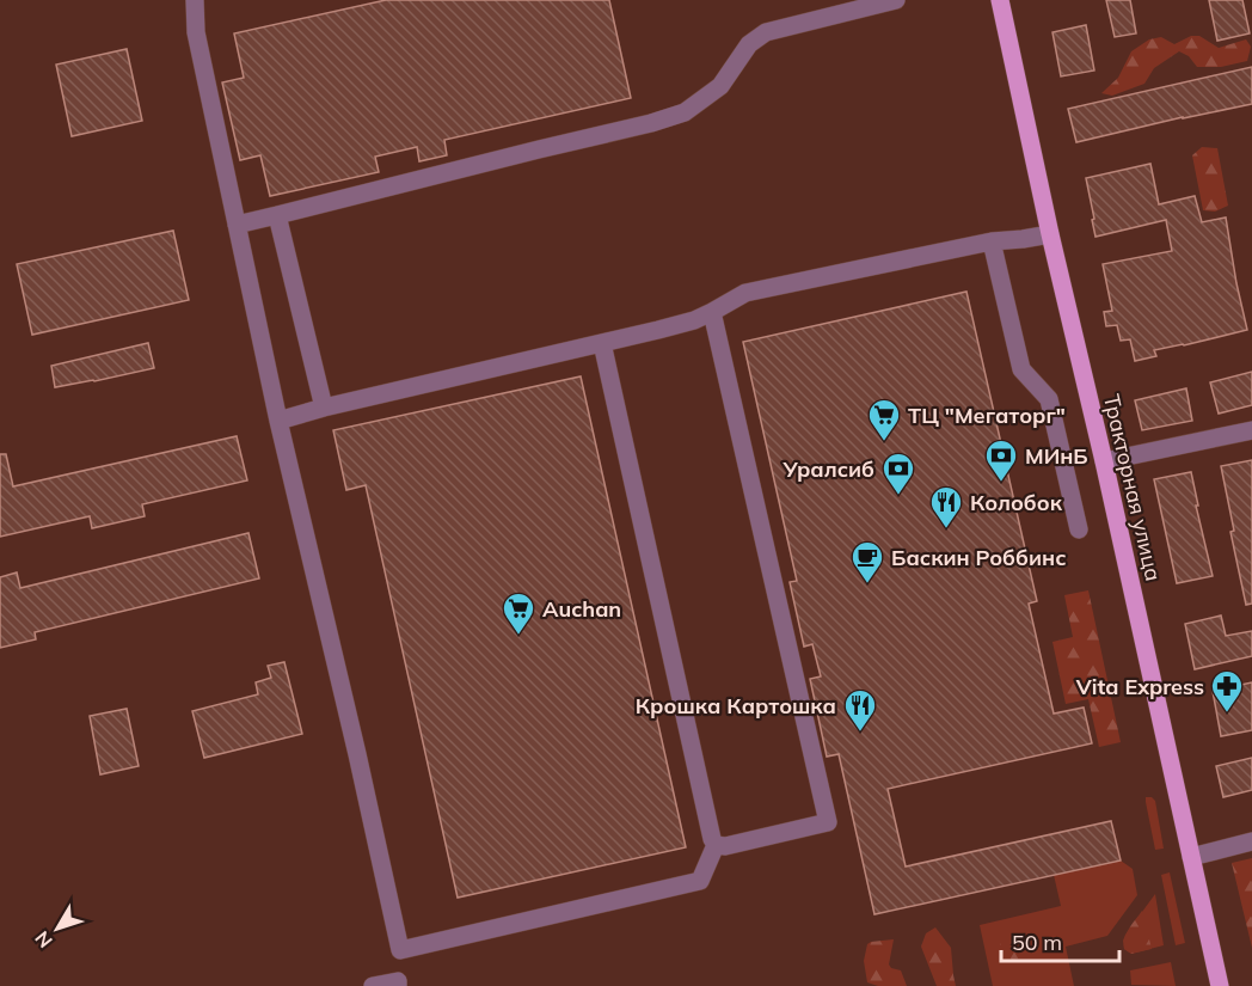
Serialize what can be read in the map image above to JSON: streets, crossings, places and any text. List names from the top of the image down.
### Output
{
  "streets": {
    "main road": ["Тракторная улица"]
  },
  "places": {
    "supermarket": ["ТЦ \"Мегаторг\"", "Auchan"],
    "bank": ["МИнБ", "Уралсиб"],
    "restaurant": ["Колобок", "Крошка Картошка"],
    "cafe": ["Баскин Роббинс"],
    "pharmacy": ["Vita Express"]
  },
  "scale_bar": "50 m",
  "north": "bottom left"
}
